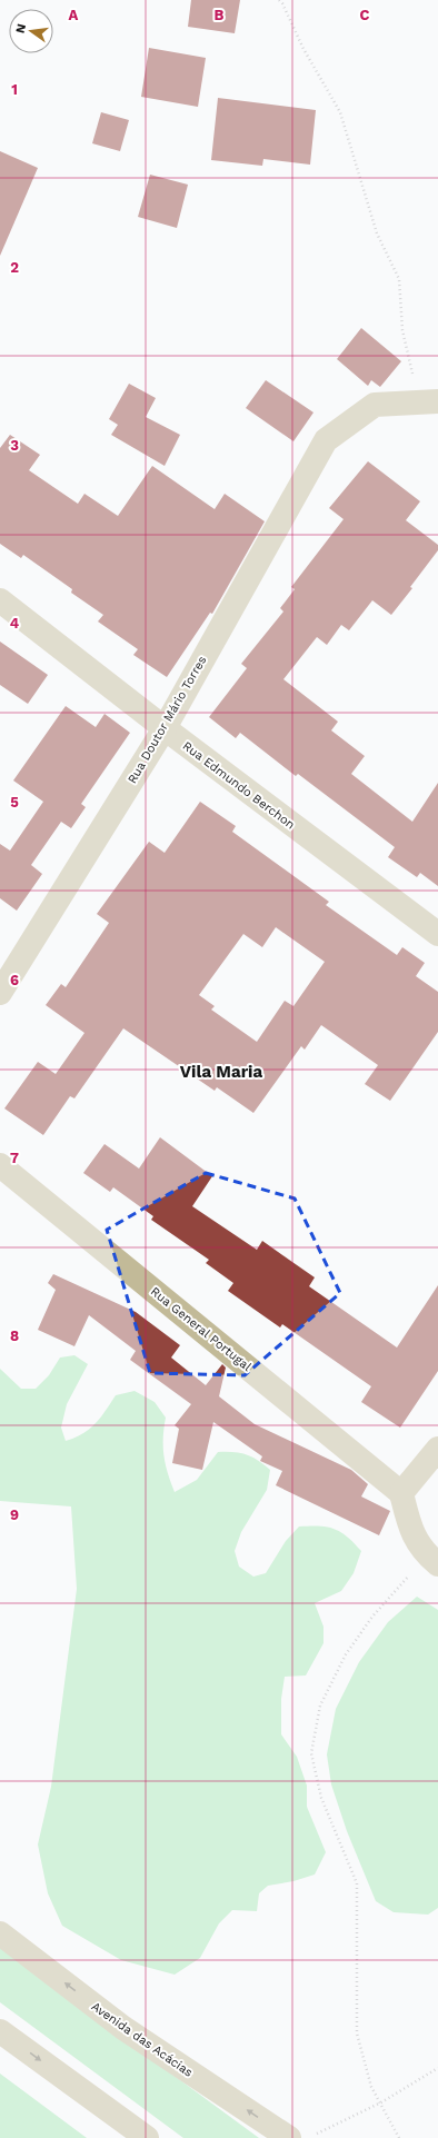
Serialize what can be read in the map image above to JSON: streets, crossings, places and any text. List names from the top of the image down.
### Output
{
  "streets": {
    "street": [
      "Rua Doutor Mário Torres",
      "Rua Edmundo Berchon",
      "Rua General Portugal",
      "Avenida das Acácias"
    ]
  },
  "crossings": [
    ["Rua Doutor Mário Torres", "Rua Edmundo Berchon"]
  ],
  "districts": ["Vila Maria"],
  "north": "left",
  "grid": {
    "columns": ["A", "B", "C"],
    "rows": [
      "1",
      "2",
      "3",
      "4",
      "5",
      "6",
      "7",
      "8",
      "9"
    ]
  }
}
